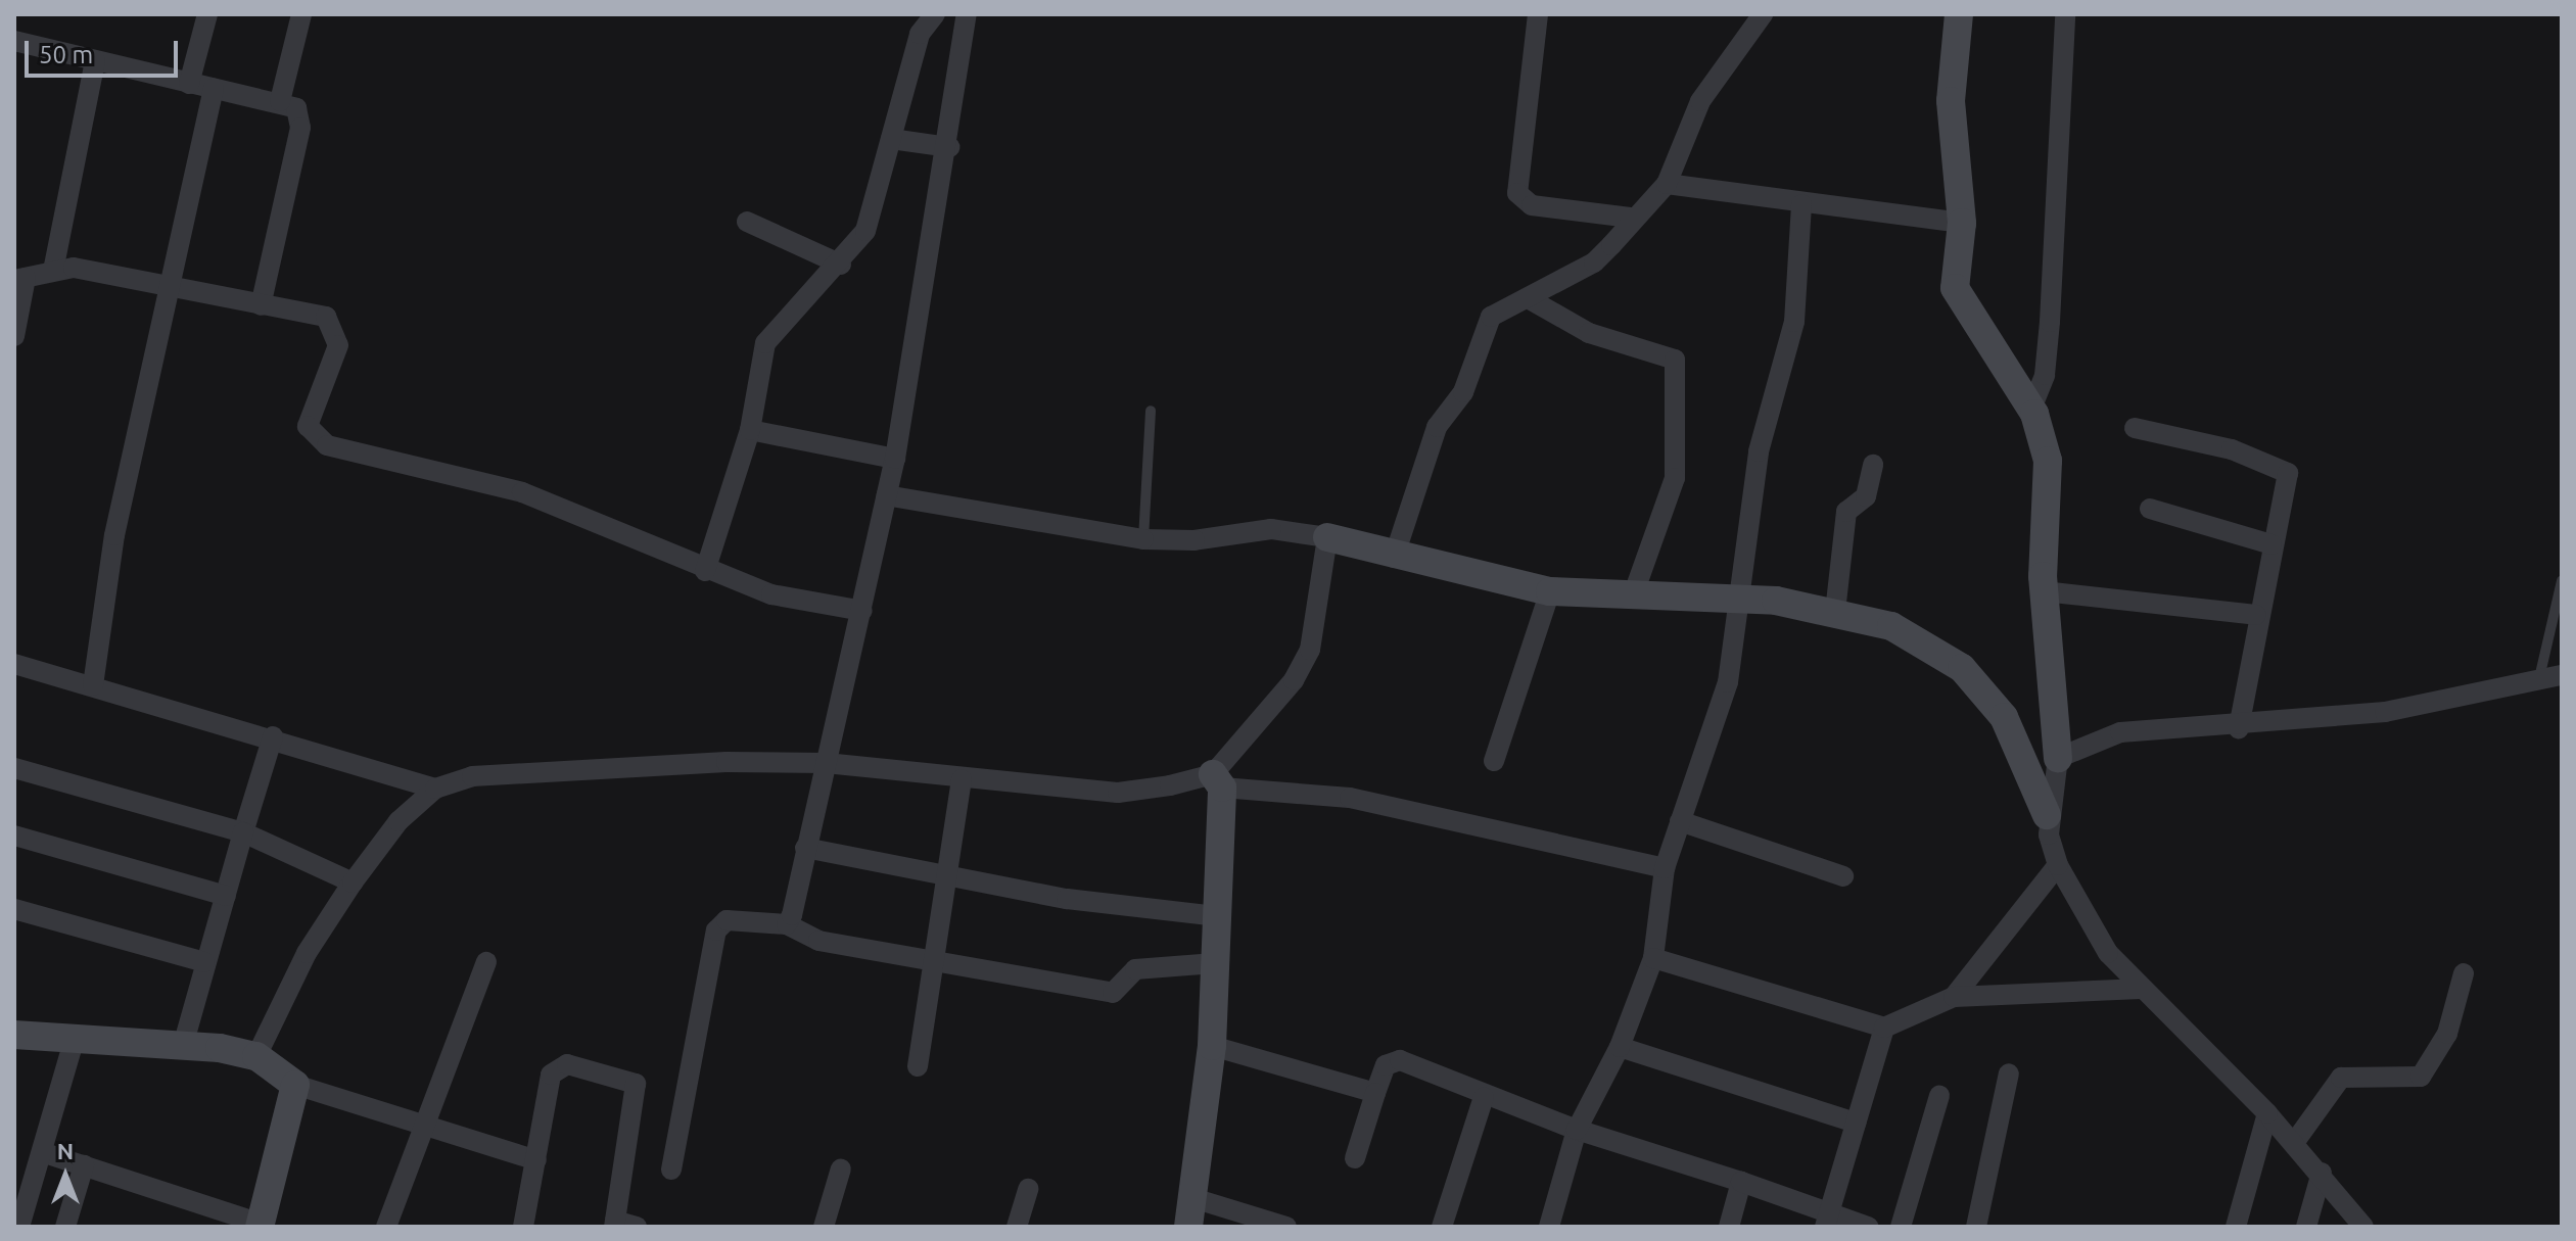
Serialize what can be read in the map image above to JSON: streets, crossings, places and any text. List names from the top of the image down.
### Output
{
  "scale_bar": "50 m",
  "north": "top"
}
